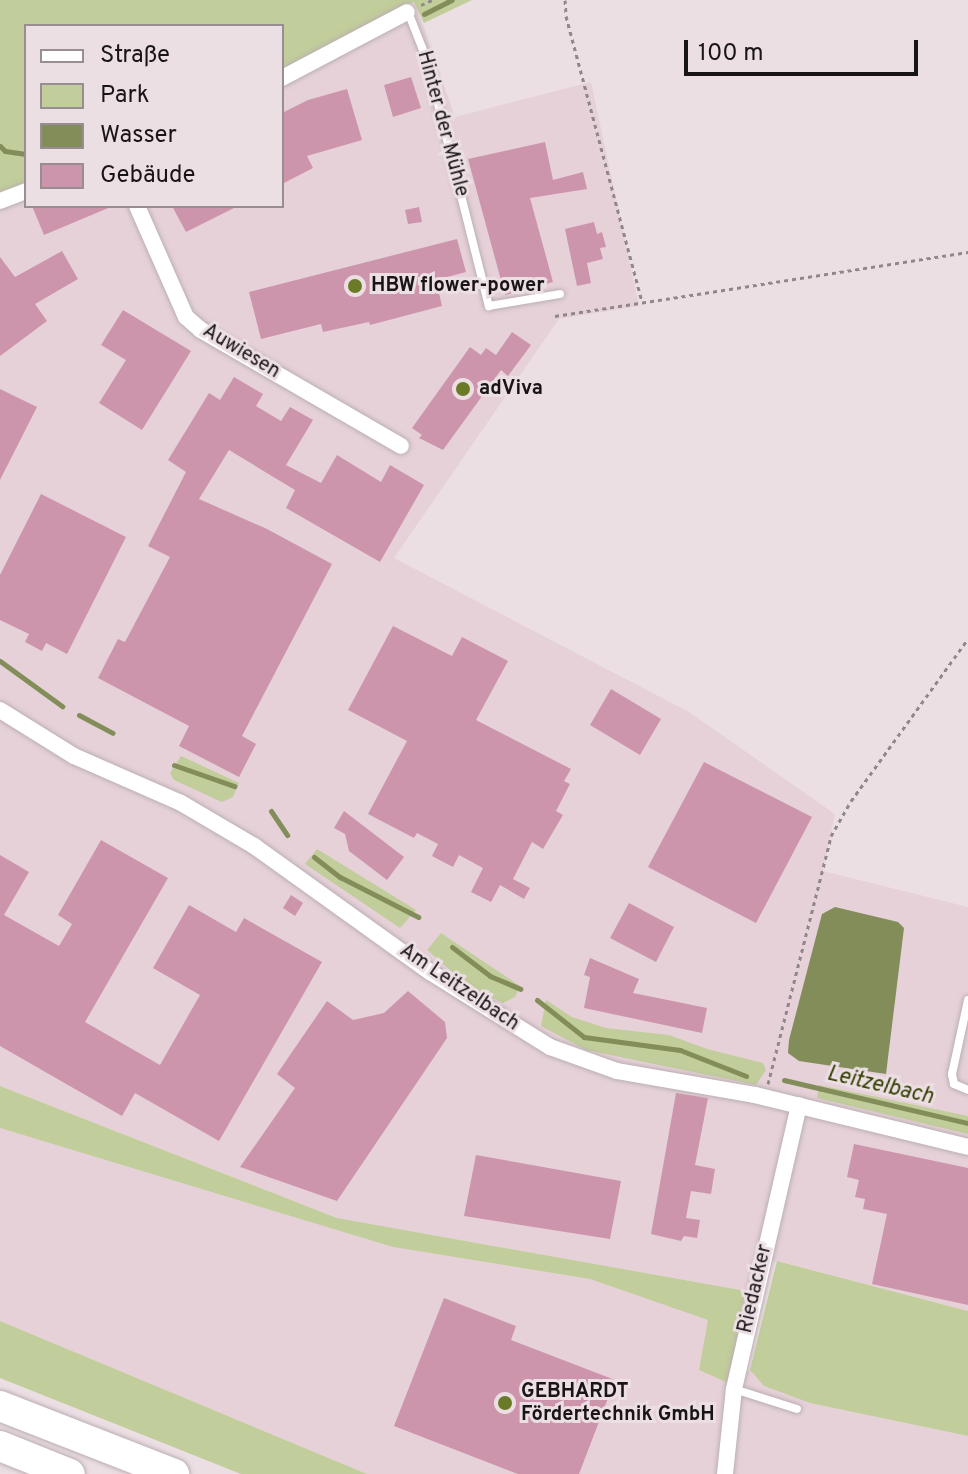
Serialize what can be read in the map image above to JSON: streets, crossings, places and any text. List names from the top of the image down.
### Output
{
  "streets": {
    "street": [
      "Hinter der Mühle",
      "Auwiesen",
      "Am Leitzelbach",
      "Riedacker"
    ]
  },
  "crossings": [
    ["Am Leitzelbach", "Riedacker"]
  ],
  "water": ["Leitzelbach"],
  "places": ["HBW flower-power", "adViva", "GEBHARDT Fördertechnik GmbH"],
  "legend": [
    "Straße",
    "Park",
    "Wasser",
    "Gebäude"
  ],
  "scale_bar": "100 m"
}
